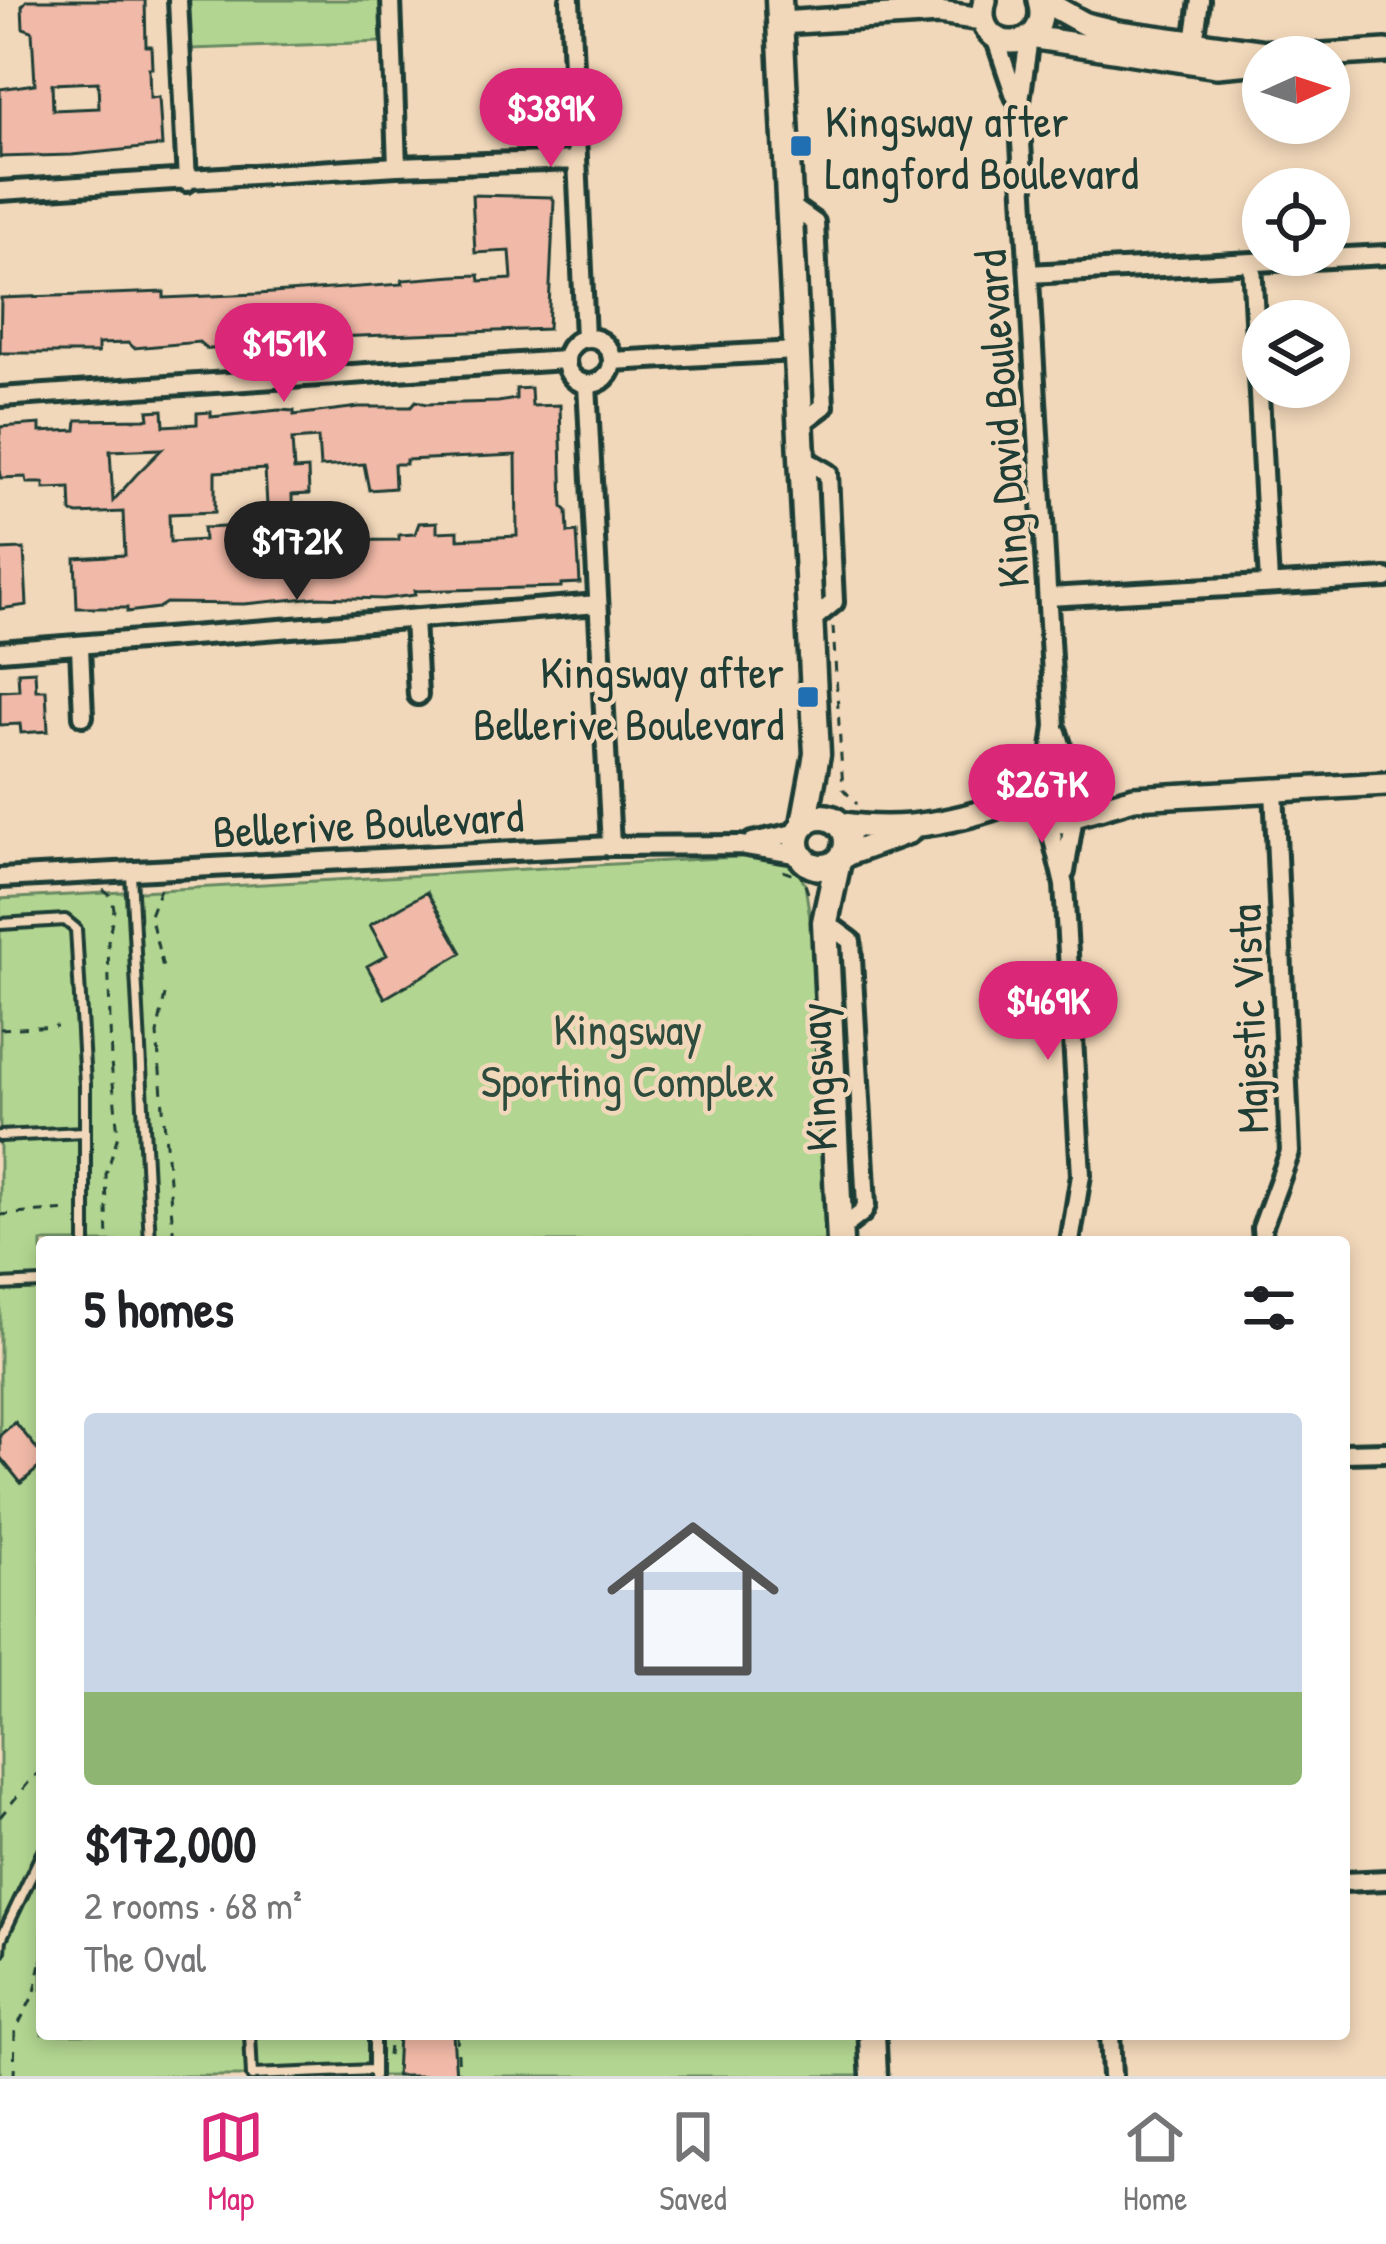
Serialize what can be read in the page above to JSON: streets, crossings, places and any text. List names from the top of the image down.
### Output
{
  "streets": {
    "main road": ["Kingsway"],
    "street": ["King David Boulevard", "Bellerive Boulevard", "Majestic Vista"]
  },
  "crossings": [
    ["Bellerive Boulevard", "Kingsway"]
  ],
  "parks": ["Kingsway Sporting Complex"],
  "places": {
    "transit": ["Kingsway after Langford Boulevard", "Kingsway after Bellerive Boulevard"]
  },
  "north": "right",
  "page": {
    "price": [
      "$389K",
      "$151K",
      "$172K",
      "$267K",
      "$469K"
    ],
    "heading": "5 homes",
    "list": [
      {
        "name": "$172,000",
        "note": "2 rooms · 68 m² · The Oval"
      }
    ],
    "tabs": ["Map", "Saved", "Home"]
  }
}
